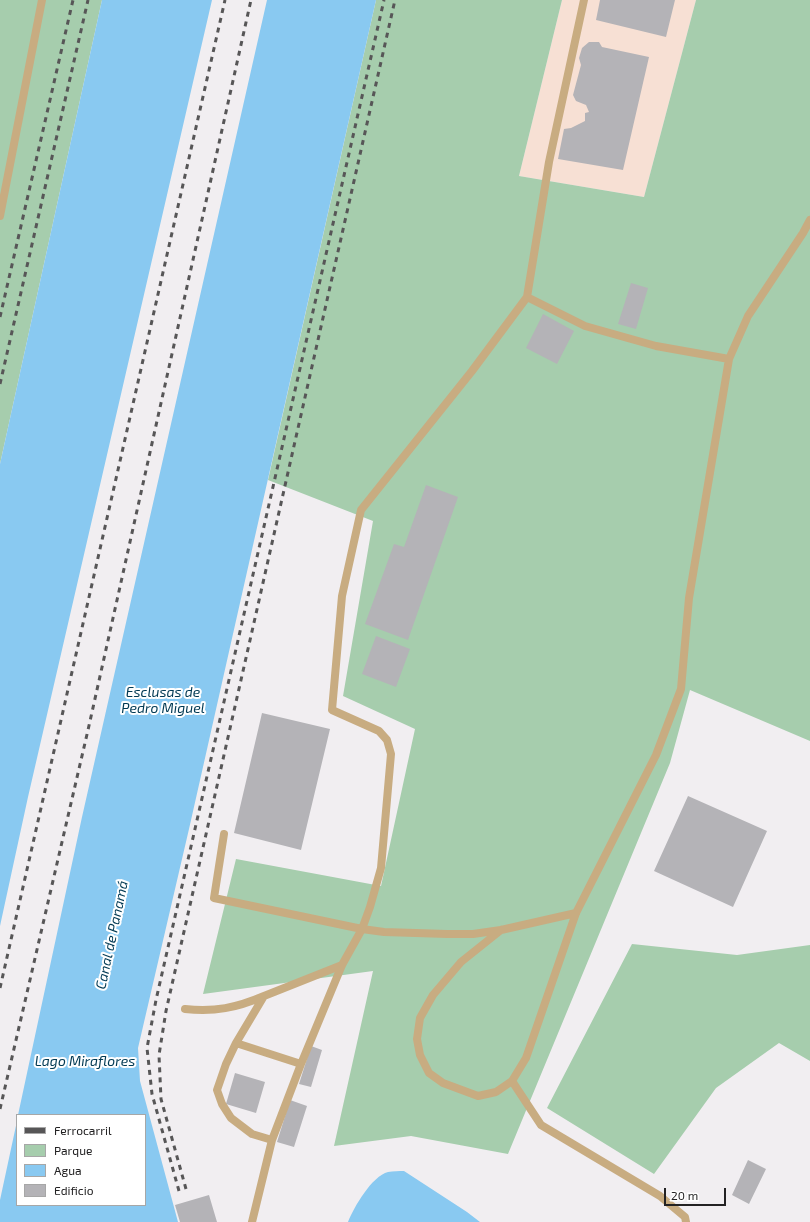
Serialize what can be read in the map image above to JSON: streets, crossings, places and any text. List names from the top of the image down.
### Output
{
  "water": ["Esclusas de Pedro Miguel", "Canal de Panamá", "Lago Miraflores"],
  "legend": [
    "Ferrocarril",
    "Parque",
    "Agua",
    "Edificio"
  ],
  "scale_bar": "20 m"
}
